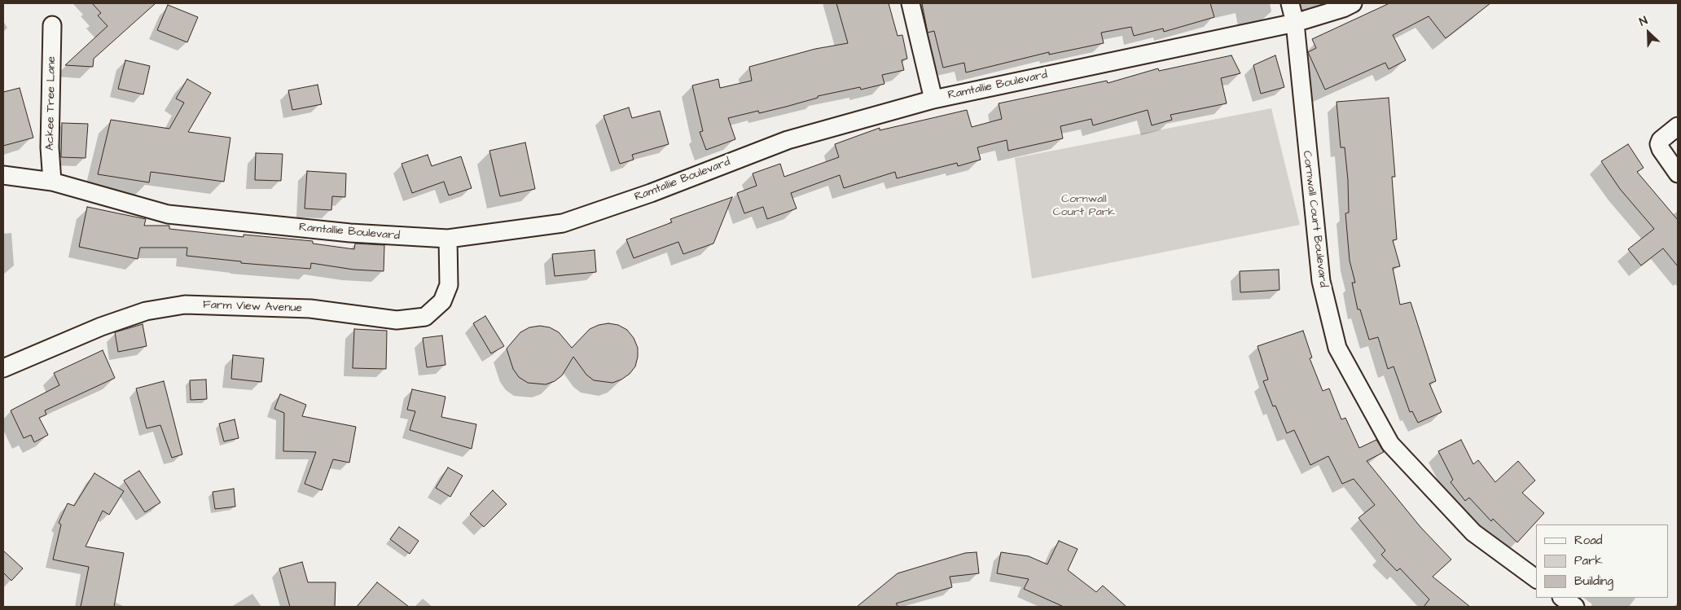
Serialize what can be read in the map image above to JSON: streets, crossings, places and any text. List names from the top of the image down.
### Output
{
  "streets": {
    "street": [
      "Ramtallie Boulevard",
      "Ackee Tree Lane",
      "Cornwall Court Boulevard",
      "Farm View Avenue"
    ]
  },
  "crossings": [
    ["Ramtallie Boulevard", "Ackee Tree Lane"],
    ["Ramtallie Boulevard", "Cornwall Court Boulevard"],
    ["Ramtallie Boulevard", "Farm View Avenue"]
  ],
  "parks": ["Cornwall Court Park"],
  "legend": ["Road", "Park", "Building"],
  "north": "top left"
}
